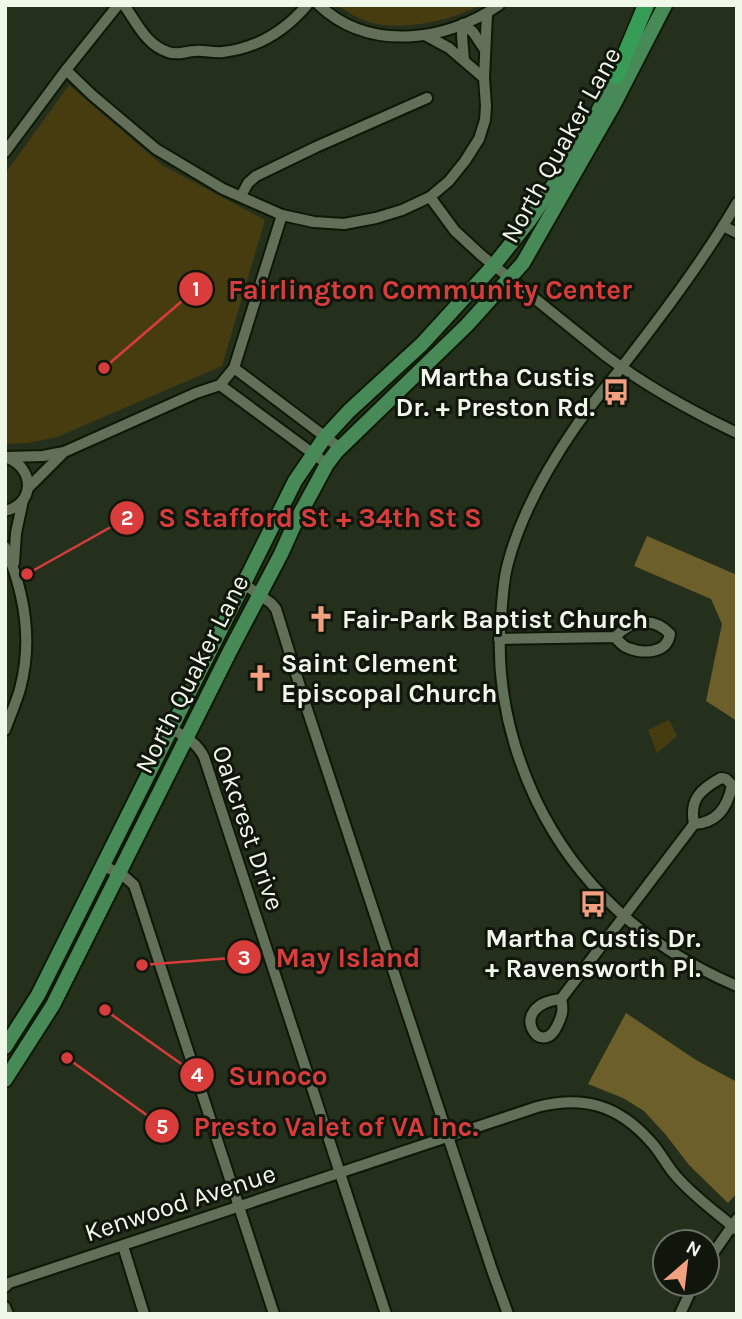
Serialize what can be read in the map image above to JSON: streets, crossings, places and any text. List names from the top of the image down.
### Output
{
  "streets": {
    "main road": ["North Quaker Lane"],
    "street": ["Oakcrest Drive", "Kenwood Avenue"]
  },
  "crossings": [
    ["North Quaker Lane", "Oakcrest Drive"],
    ["Oakcrest Drive", "Kenwood Avenue"]
  ],
  "places": {
    "other": [
      "Fairlington Community Center",
      "S Stafford St + 34th St S",
      "May Island",
      "Sunoco",
      "Presto Valet of VA Inc."
    ],
    "bus stop": ["Martha Custis Dr. + Preston Rd.", "Martha Custis Dr. + Ravensworth Pl."],
    "church": ["Fair-Park Baptist Church", "Saint Clement Episcopal Church"]
  },
  "north": "top right"
}
